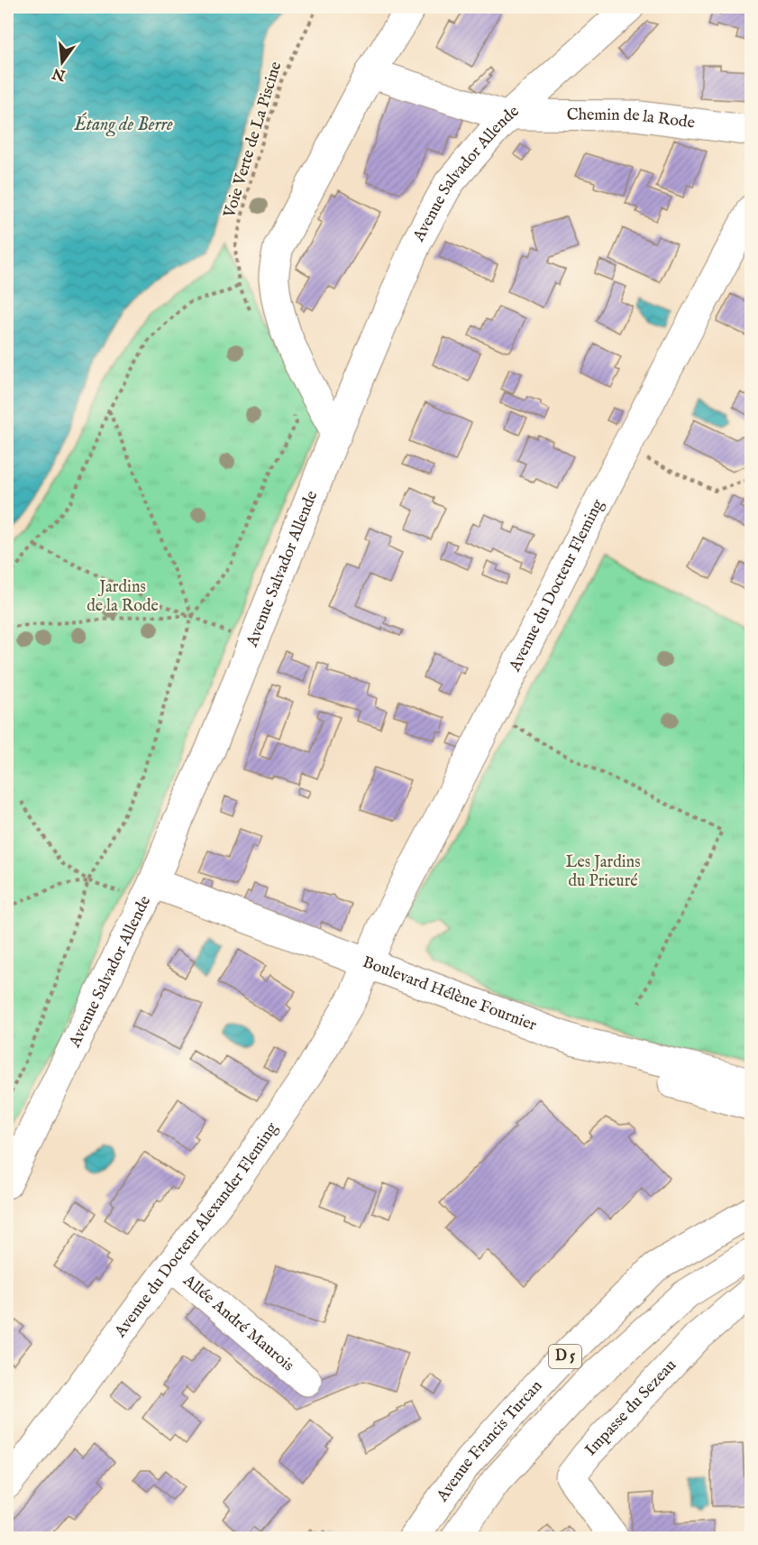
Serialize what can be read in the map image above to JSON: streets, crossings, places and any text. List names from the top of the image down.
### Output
{
  "streets": {
    "main road": [
      "Chemin de la Rode",
      "Avenue Salvador Allende",
      "Avenue du Docteur Fleming",
      "Boulevard Hélène Fournier",
      "Avenue du Docteur Alexander Fleming",
      "Allée André Maurois",
      "D 5",
      "Impasse du Sezeau",
      "Avenue Francis Turcan"
    ],
    "path": ["Voie Verte de La Piscine"]
  },
  "crossings": [
    ["Chemin de la Rode", "Avenue Salvador Allende"],
    ["Avenue Salvador Allende", "Boulevard Hélène Fournier"],
    ["Avenue du Docteur Fleming", "Boulevard Hélène Fournier"],
    ["Avenue du Docteur Fleming", "Avenue du Docteur Alexander Fleming"],
    ["Boulevard Hélène Fournier", "Avenue du Docteur Alexander Fleming"],
    ["Avenue du Docteur Alexander Fleming", "Allée André Maurois"]
  ],
  "water": ["Étang de Berre"],
  "parks": ["Jardins de la Rode", "Les Jardins du Prieuré"],
  "north": "bottom"
}
